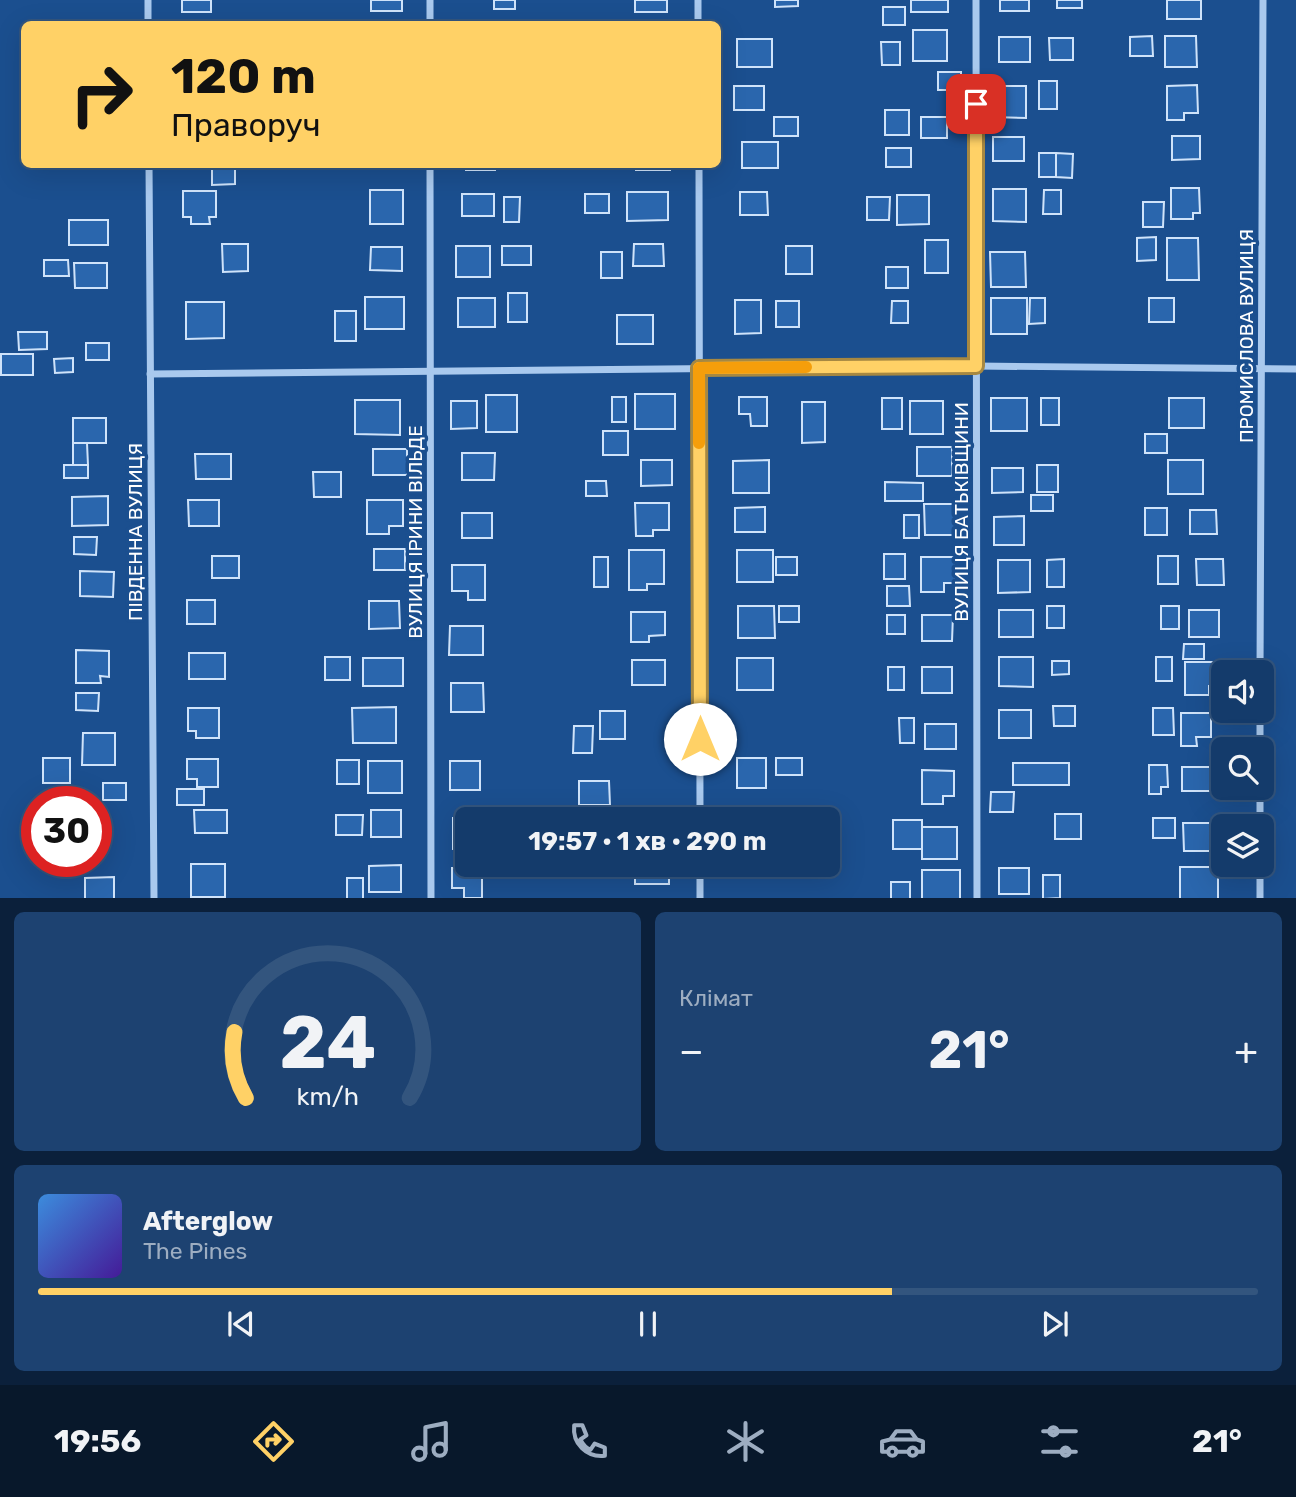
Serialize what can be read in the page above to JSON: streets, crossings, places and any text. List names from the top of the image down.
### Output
{
  "streets": {
    "street": [
      "ПРОМИСЛОВА ВУЛИЦЯ",
      "ВУЛИЦЯ БАТЬКІВЩИНИ",
      "ПІВДЕННА ВУЛИЦЯ",
      "ВУЛИЦЯ ІРИНИ ВІЛЬДЕ"
    ]
  },
  "page": {
    "turn": ["120 m", "Праворуч"],
    "limit": "30",
    "trip": "19:57 · 1 хв · 290 m",
    "tile": "Клімат",
    "heat": ["−", "21°", "+"],
    "song": ["Afterglow", "The Pines"],
    "tabs": ["19:56", "21°"],
    "gauge": ["24", "km/h"]
  }
}
